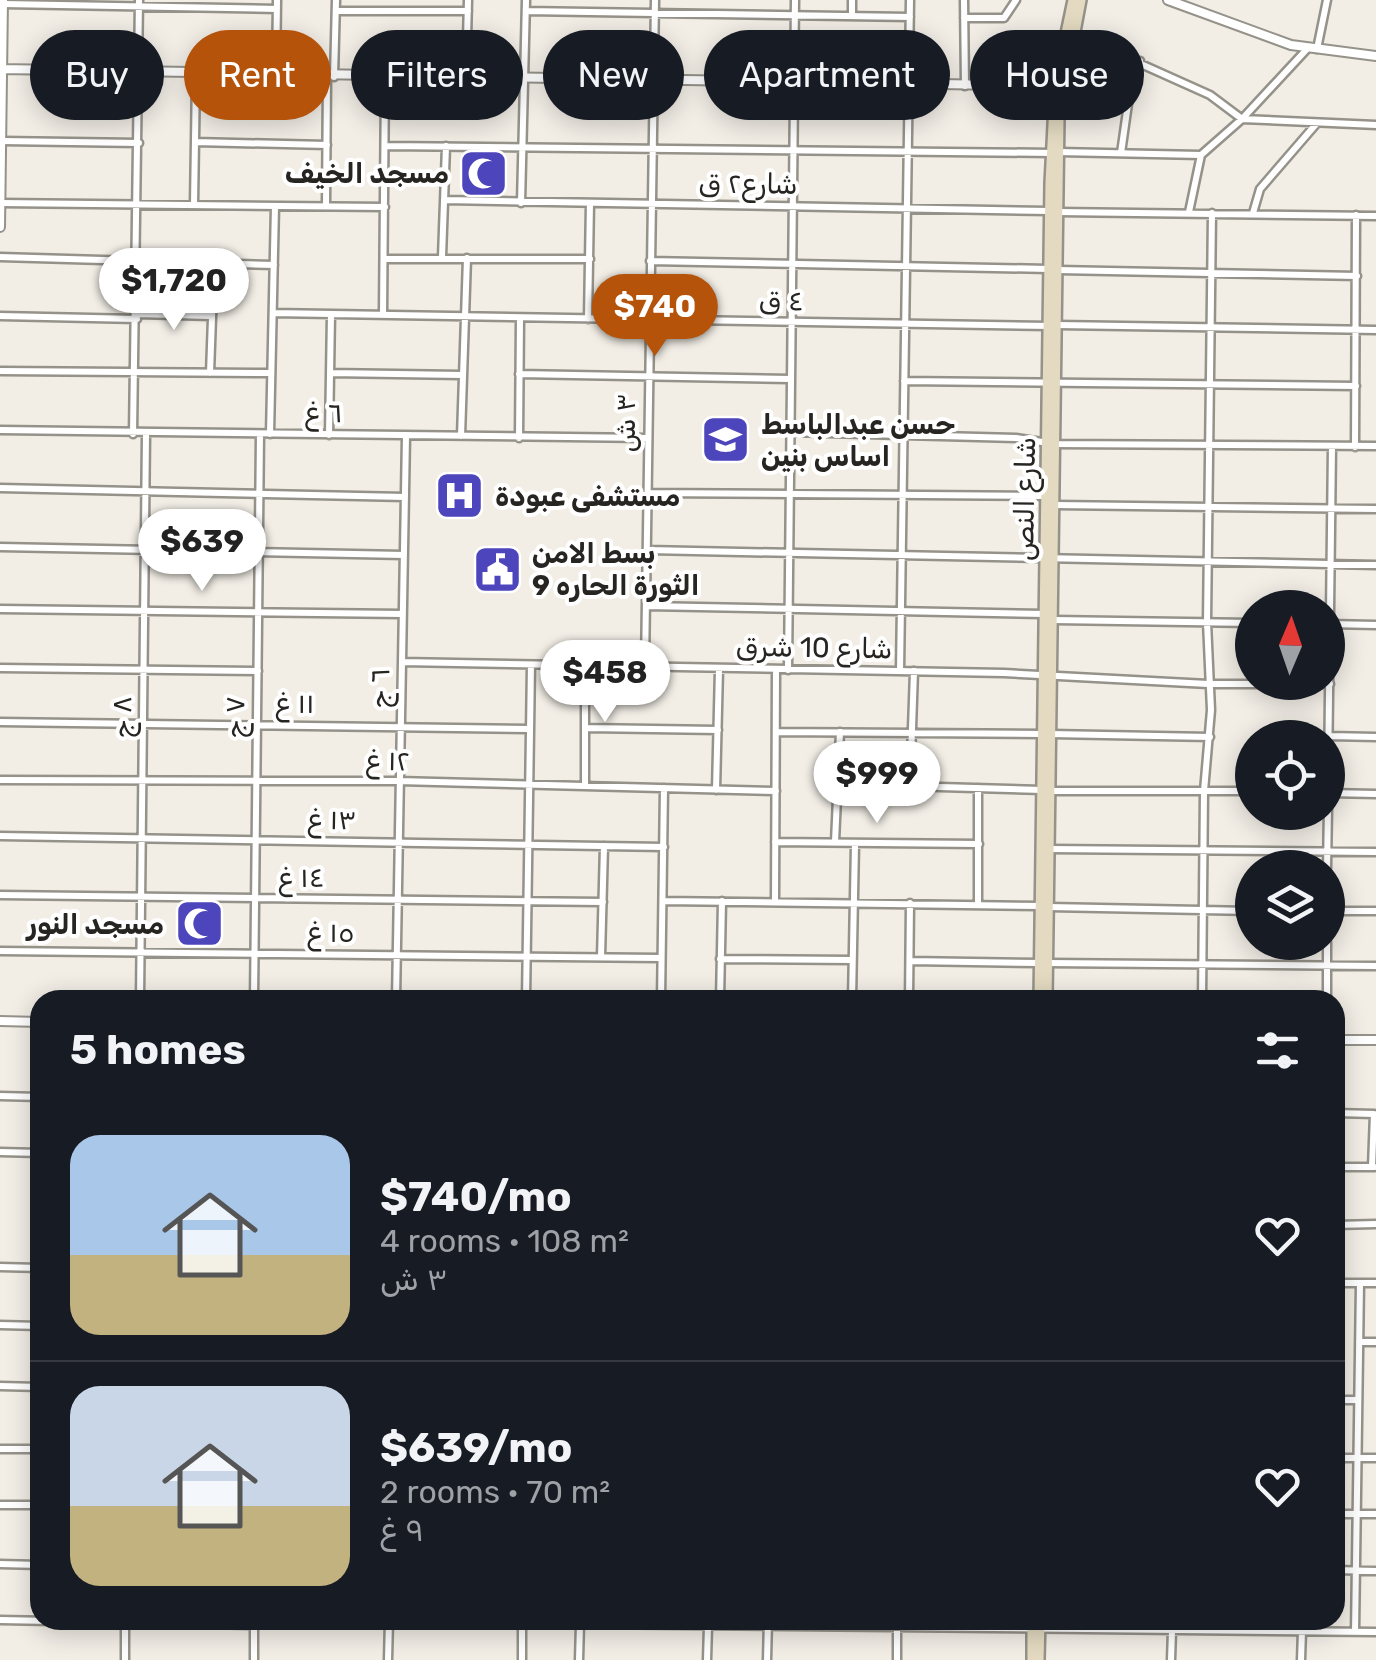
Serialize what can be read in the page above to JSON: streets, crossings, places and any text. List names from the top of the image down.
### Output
{
  "streets": {
    "main road": ["شارع النص"],
    "street": [
      "شارع٢ ق",
      "٤ ق",
      "٦ غ",
      "٣ ش",
      "شارع 10 شرق",
      "٦ ج",
      "١١ غ",
      "٨ ج",
      "٧ ج",
      "١٢ غ",
      "١٣ غ",
      "١٤ غ",
      "١٥ غ"
    ]
  },
  "crossings": [
    ["شارع٢ ق", "٣ ش"],
    ["شارع٢ ق", "شارع النص"],
    ["٤ ق", "٣ ش"],
    ["٤ ق", "شارع النص"],
    ["٦ غ", "٣ ش"],
    ["٦ غ", "٦ ج"],
    ["٦ غ", "٨ ج"],
    ["٦ غ", "٧ ج"],
    ["٣ ش", "شارع 10 شرق"],
    ["شارع النص", "شارع 10 شرق"],
    ["شارع 10 شرق", "٦ ج"],
    ["٦ ج", "١١ غ"],
    ["٦ ج", "١٢ غ"],
    ["٦ ج", "١٣ غ"],
    ["٦ ج", "١٤ غ"],
    ["٦ ج", "١٥ غ"],
    ["١١ غ", "٨ ج"],
    ["١١ غ", "٧ ج"],
    ["٨ ج", "١٢ غ"],
    ["٨ ج", "١٣ غ"],
    ["٨ ج", "١٤ غ"],
    ["٨ ج", "١٥ غ"],
    ["٧ ج", "١٢ غ"],
    ["٧ ج", "١٣ غ"],
    ["٧ ج", "١٤ غ"],
    ["٧ ج", "١٥ غ"]
  ],
  "places": {
    "mosque": ["مسجد الخيف", "مسجد النور"],
    "school or university": ["حسن عبدالباسط اساس بنين"],
    "hospital": ["مستشفى عبودة"],
    "public building": ["بسط الامن الثورة الحاره 9"]
  },
  "north": "top",
  "page": {
    "chip": [
      "Buy",
      "Rent",
      "Filters",
      "New",
      "Apartment",
      "House"
    ],
    "price": [
      "$1,720",
      "$740",
      "$639",
      "$458",
      "$999"
    ],
    "heading": "5 homes",
    "list": [
      {
        "name": "$740/mo",
        "note": "4 rooms · 108 m² · ٣ ش"
      },
      {
        "name": "$639/mo",
        "note": "2 rooms · 70 m² · ٩ غ"
      }
    ]
  }
}
